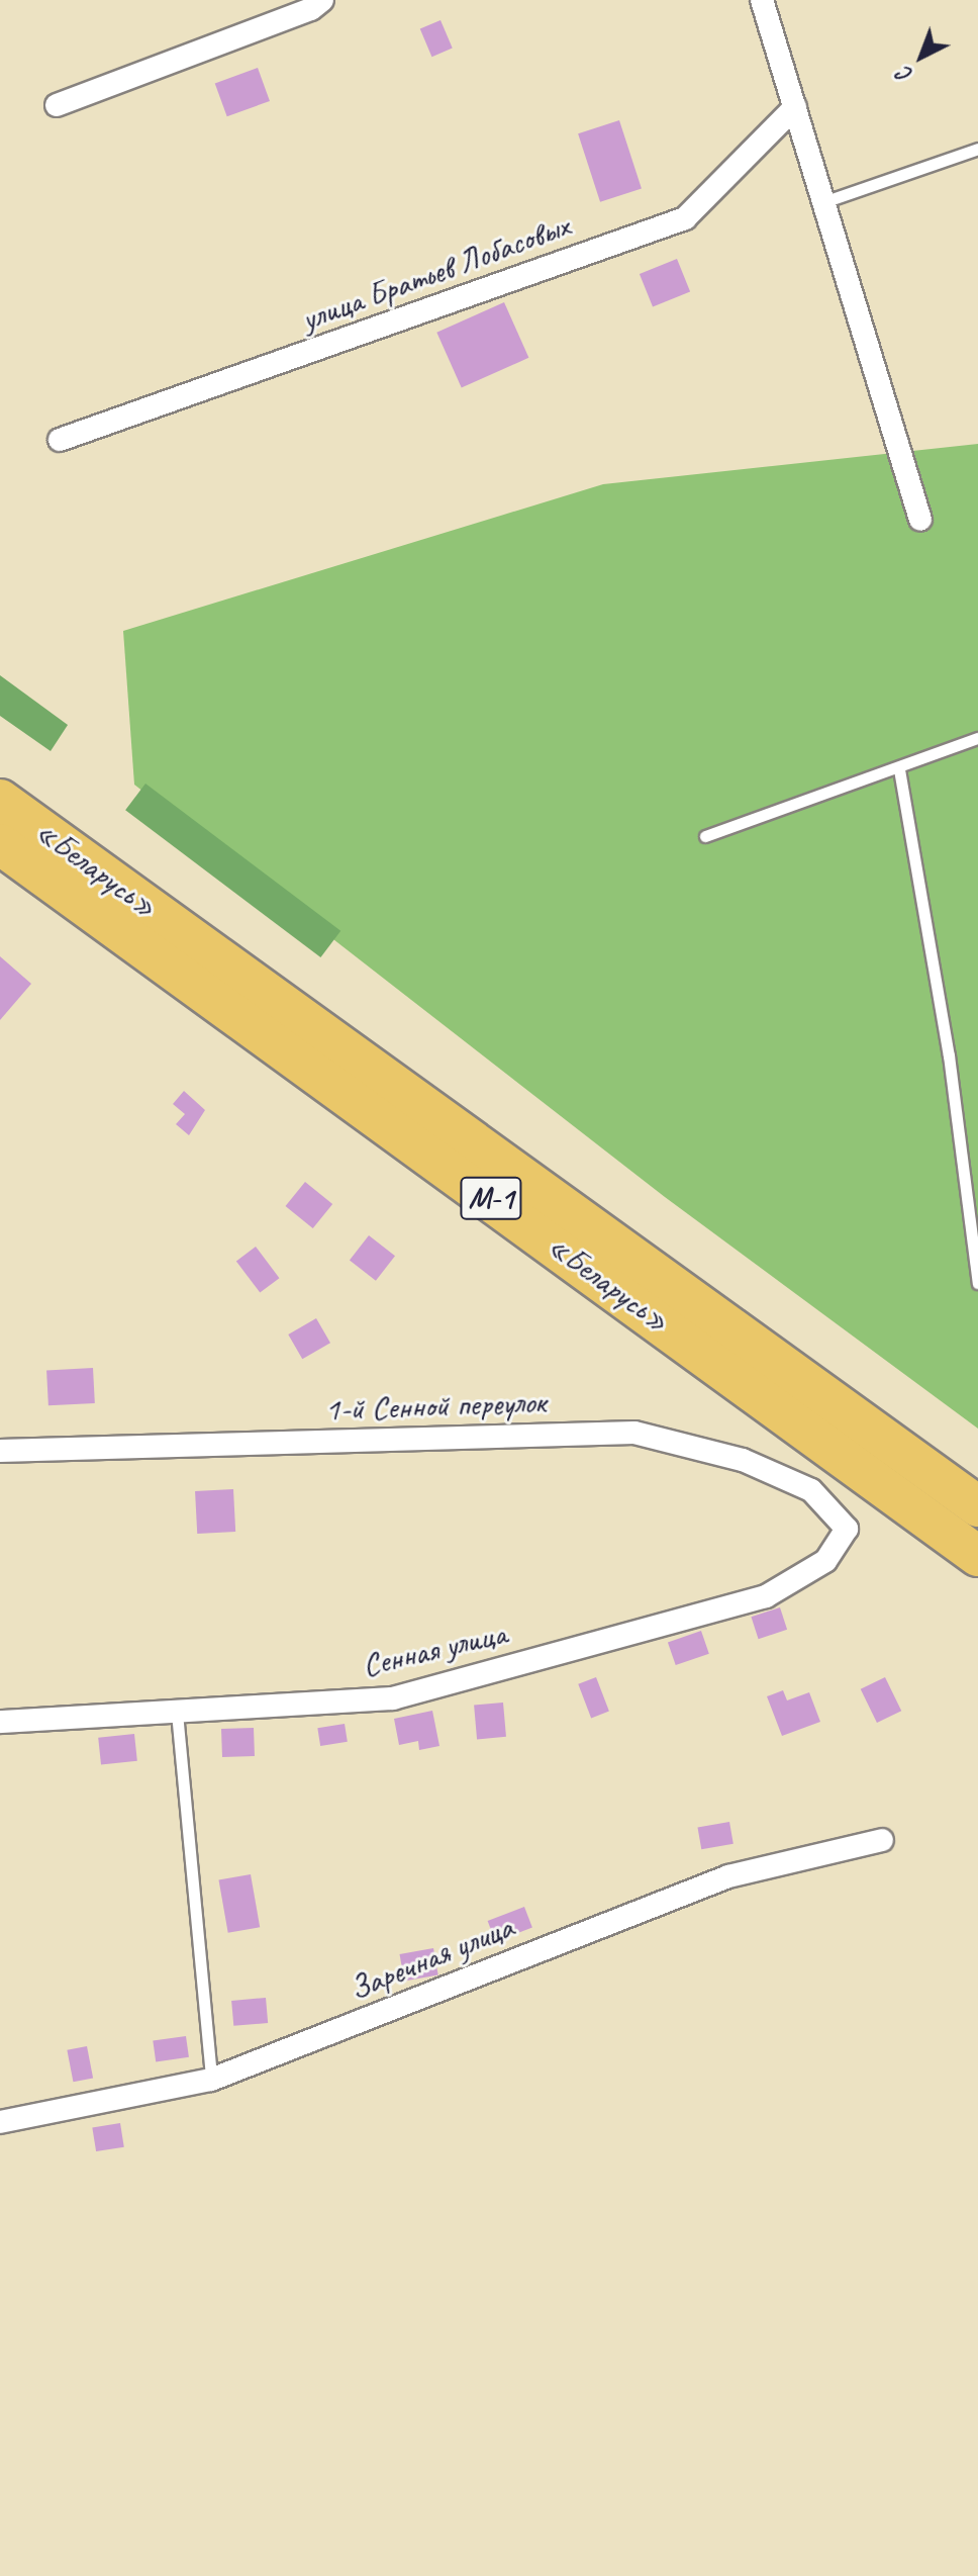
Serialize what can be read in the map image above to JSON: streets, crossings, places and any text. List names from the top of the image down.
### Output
{
  "streets": {
    "highway": ["«Беларусь»", "М-1"],
    "street": [
      "улица Братьев Лобасовых",
      "1-й Сенной переулок",
      "Сенная улица",
      "Заречная улица"
    ]
  },
  "crossings": [
    ["1-й Сенной переулок", "Сенная улица"]
  ],
  "north": "bottom left"
}
